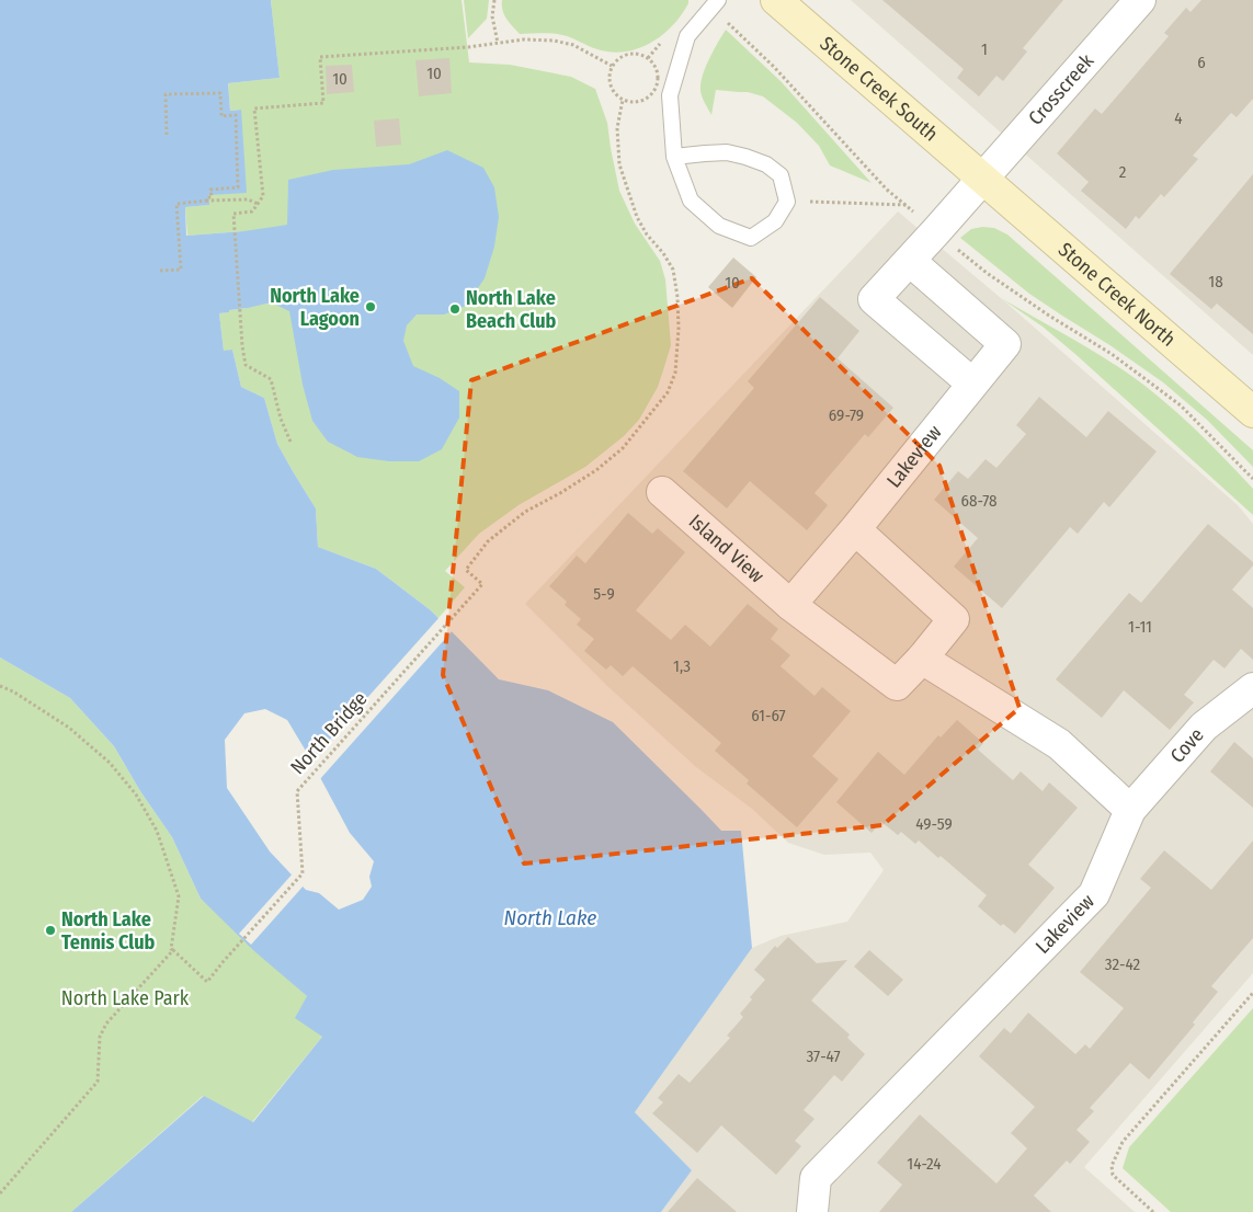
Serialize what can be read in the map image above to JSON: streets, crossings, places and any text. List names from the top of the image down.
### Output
{
  "streets": {
    "street": [
      "Stone Creek South",
      "Crosscreek",
      "Stone Creek North",
      "Lakeview",
      "Island View",
      "Cove"
    ],
    "path": ["North Bridge"]
  },
  "crossings": [
    ["Stone Creek South", "Crosscreek"],
    ["Stone Creek South", "Stone Creek North"],
    ["Crosscreek", "Stone Creek North"],
    ["Lakeview", "Island View"],
    ["Lakeview", "Cove"]
  ],
  "water": ["North Lake"],
  "parks": ["North Lake Park"],
  "places": ["North Lake Lagoon", "North Lake Beach Club", "North Lake Tennis Club"],
  "house_numbers": [
    "1",
    "6",
    "10",
    "10",
    "4",
    "2",
    "18",
    "10",
    "69-79",
    "68-78",
    "5-9",
    "1-11",
    "1,3",
    "61-67",
    "49-59",
    "32-42",
    "37-47",
    "14-24"
  ]
}
